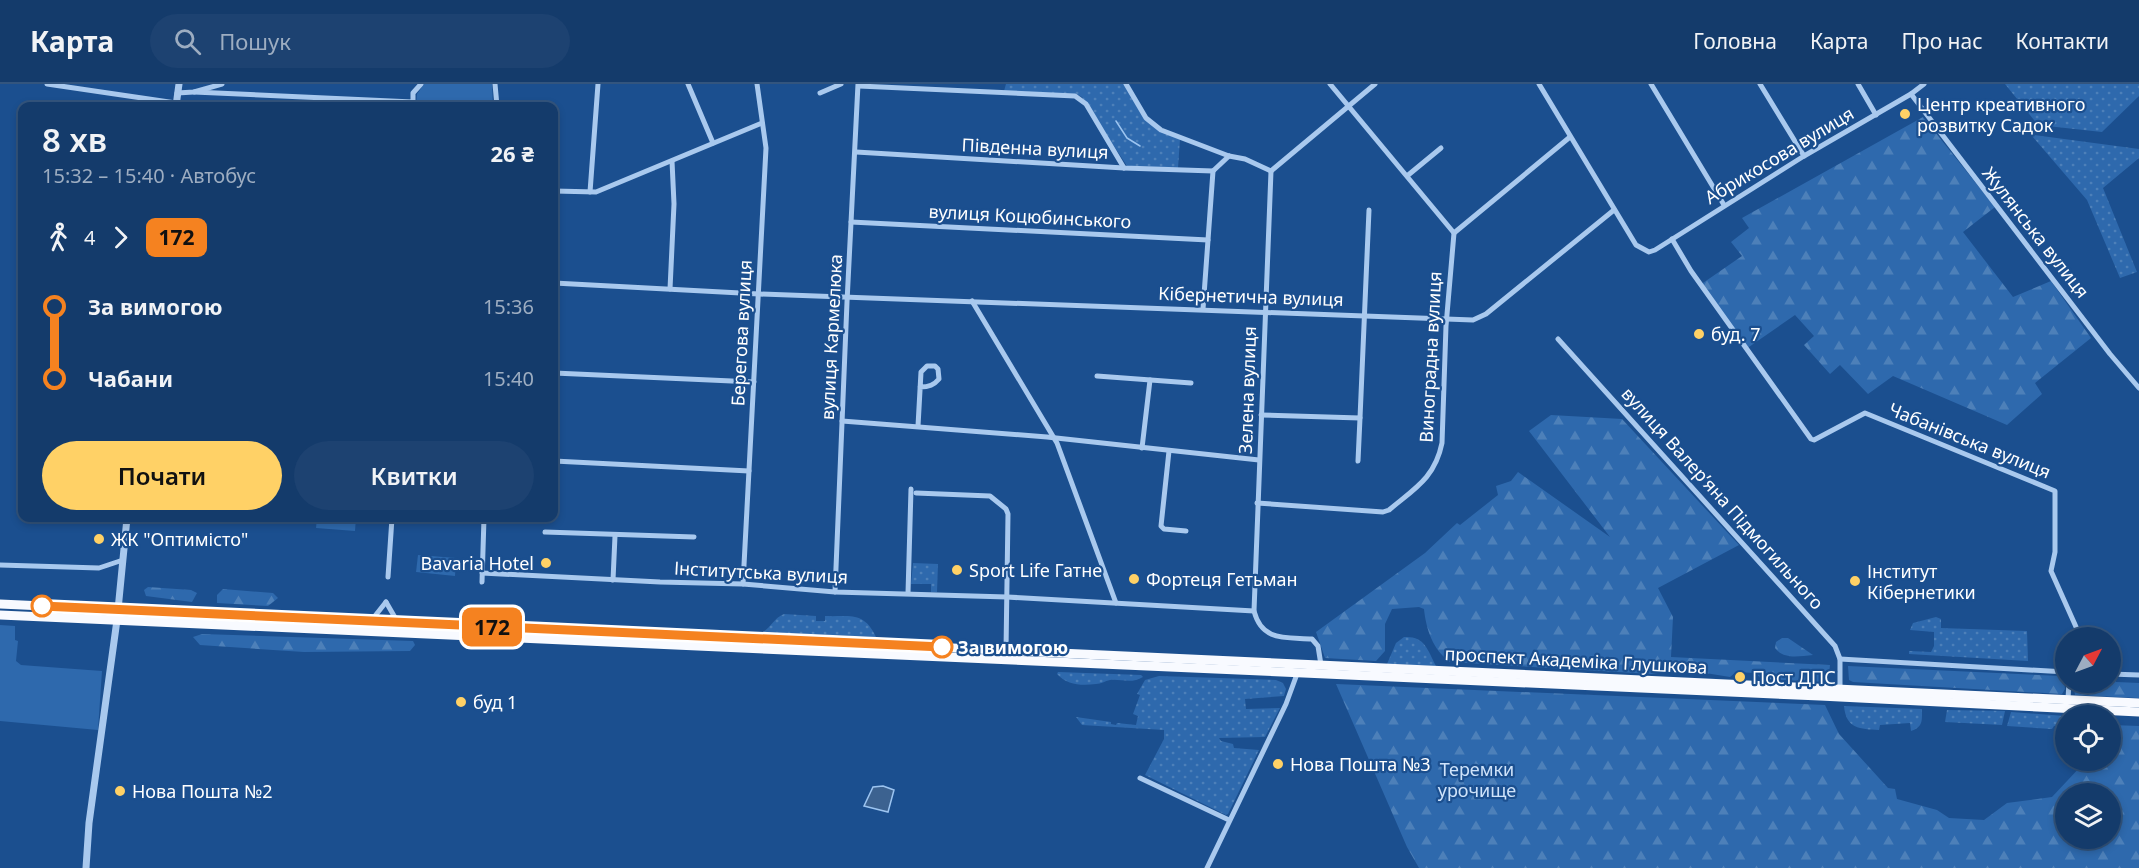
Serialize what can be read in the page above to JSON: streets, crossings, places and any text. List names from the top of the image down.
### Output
{
  "streets": {
    "highway": ["проспект Академіка Глушкова"],
    "street": [
      "Південна вулиця",
      "Абрикосова вулиця",
      "вулиця Коцюбинського",
      "Жулянська вулиця",
      "Кібернетична вулиця",
      "Берегова вулиця",
      "вулиця Кармелюка",
      "Виноградна вулиця",
      "Зелена вулиця",
      "Чабанівська вулиця",
      "вулиця Валерʼяна Підмогильного",
      "Інститутська вулиця"
    ]
  },
  "crossings": [
    ["Південна вулиця", "вулиця Кармелюка"],
    ["Абрикосова вулиця", "Жулянська вулиця"],
    ["Абрикосова вулиця", "Кібернетична вулиця"],
    ["Абрикосова вулиця", "Чабанівська вулиця"],
    ["вулиця Коцюбинського", "вулиця Кармелюка"],
    ["Кібернетична вулиця", "Берегова вулиця"],
    ["Кібернетична вулиця", "вулиця Кармелюка"],
    ["Кібернетична вулиця", "Виноградна вулиця"],
    ["Кібернетична вулиця", "Зелена вулиця"],
    ["Берегова вулиця", "Інститутська вулиця"],
    ["вулиця Кармелюка", "Інститутська вулиця"],
    ["Виноградна вулиця", "Зелена вулиця"],
    ["Зелена вулиця", "Інститутська вулиця"]
  ],
  "parks": ["Теремки урочище"],
  "places": [
    "Центр креативного розвитку Садок",
    "буд. 7",
    "ЖК \"Оптимісто\"",
    "Bavaria Hotel",
    "Sport Life Гатне",
    "Фортеця Гетьман",
    "Інститут Кібернетики",
    "За вимогою",
    "Пост ДПС",
    "буд 1",
    "Нова Пошта №3",
    "Нова Пошта №2"
  ],
  "lines": ["bus line 172"],
  "north": "top right",
  "page": {
    "header": "Карта",
    "search": "Пошук",
    "nav": [
      "Головна",
      "Карта",
      "Про нас",
      "Контакти"
    ],
    "on_map": "172",
    "heading": ["8 хв", "15:32 – 15:40 · Автобус", "26 ₴"],
    "legs": ["4", "172"],
    "list": [
      {
        "name": "За вимогою",
        "value": "15:36"
      },
      {
        "name": "Чабани",
        "value": "15:40"
      }
    ],
    "buttons": ["Почати", "Квитки"]
  }
}
